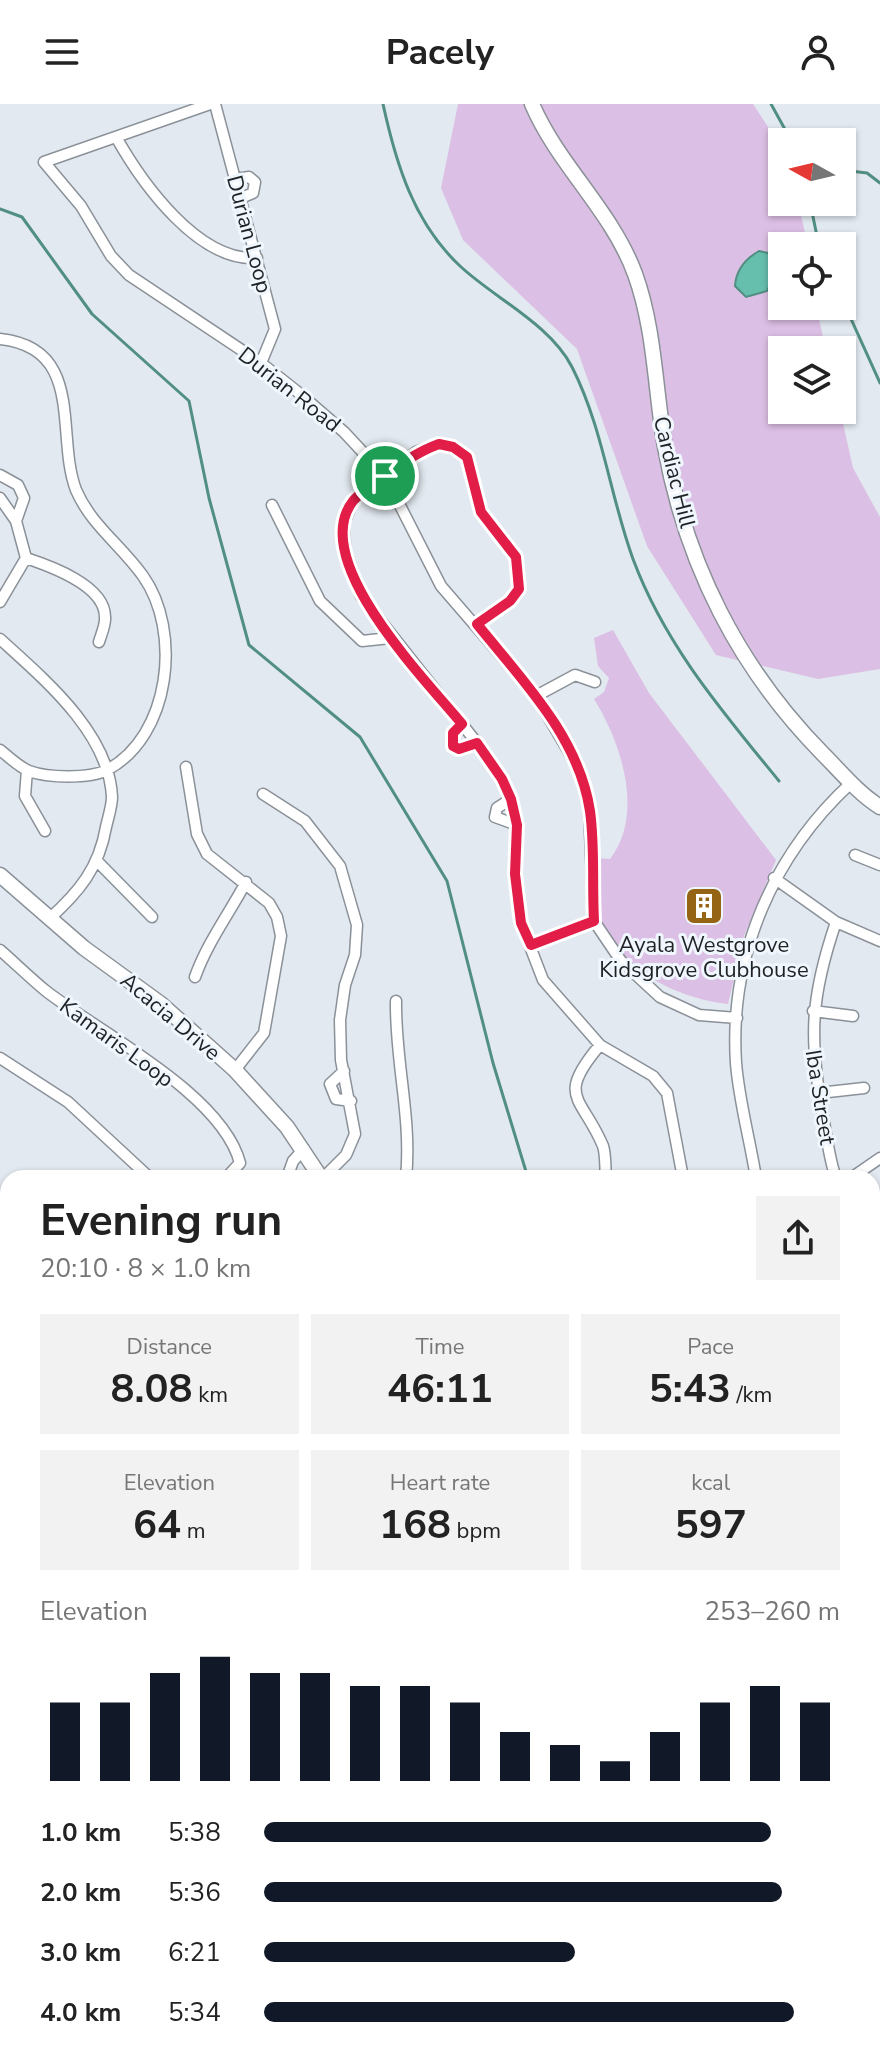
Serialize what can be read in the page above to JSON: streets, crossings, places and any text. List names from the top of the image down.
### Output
{
  "streets": {
    "main road": ["Cardiac Hill", "Acacia Drive"],
    "street": [
      "Durian Loop",
      "Durian Road",
      "Kamaris Loop",
      "Iba Street"
    ]
  },
  "crossings": [
    ["Durian Loop", "Durian Road"]
  ],
  "places": {
    "building": ["Ayala Westgrove Kidsgrove Clubhouse"]
  },
  "north": "left",
  "page": {
    "header": "Pacely",
    "heading": ["Evening run", "20:10 · 8 × 1.0 km"],
    "stats": [
      ["Distance", "8.08 km"],
      ["Time", "46:11"],
      ["Pace", "5:43 /km"],
      ["Elevation", "64 m"],
      ["Heart rate", "168 bpm"],
      ["kcal", "597"]
    ],
    "chart": ["Elevation", "253–260 m"],
    "list": [
      {
        "name": "1.0 km",
        "note": "5:38"
      },
      {
        "name": "2.0 km",
        "note": "5:36"
      },
      {
        "name": "3.0 km",
        "note": "6:21"
      },
      {
        "name": "4.0 km",
        "note": "5:34"
      }
    ]
  }
}
